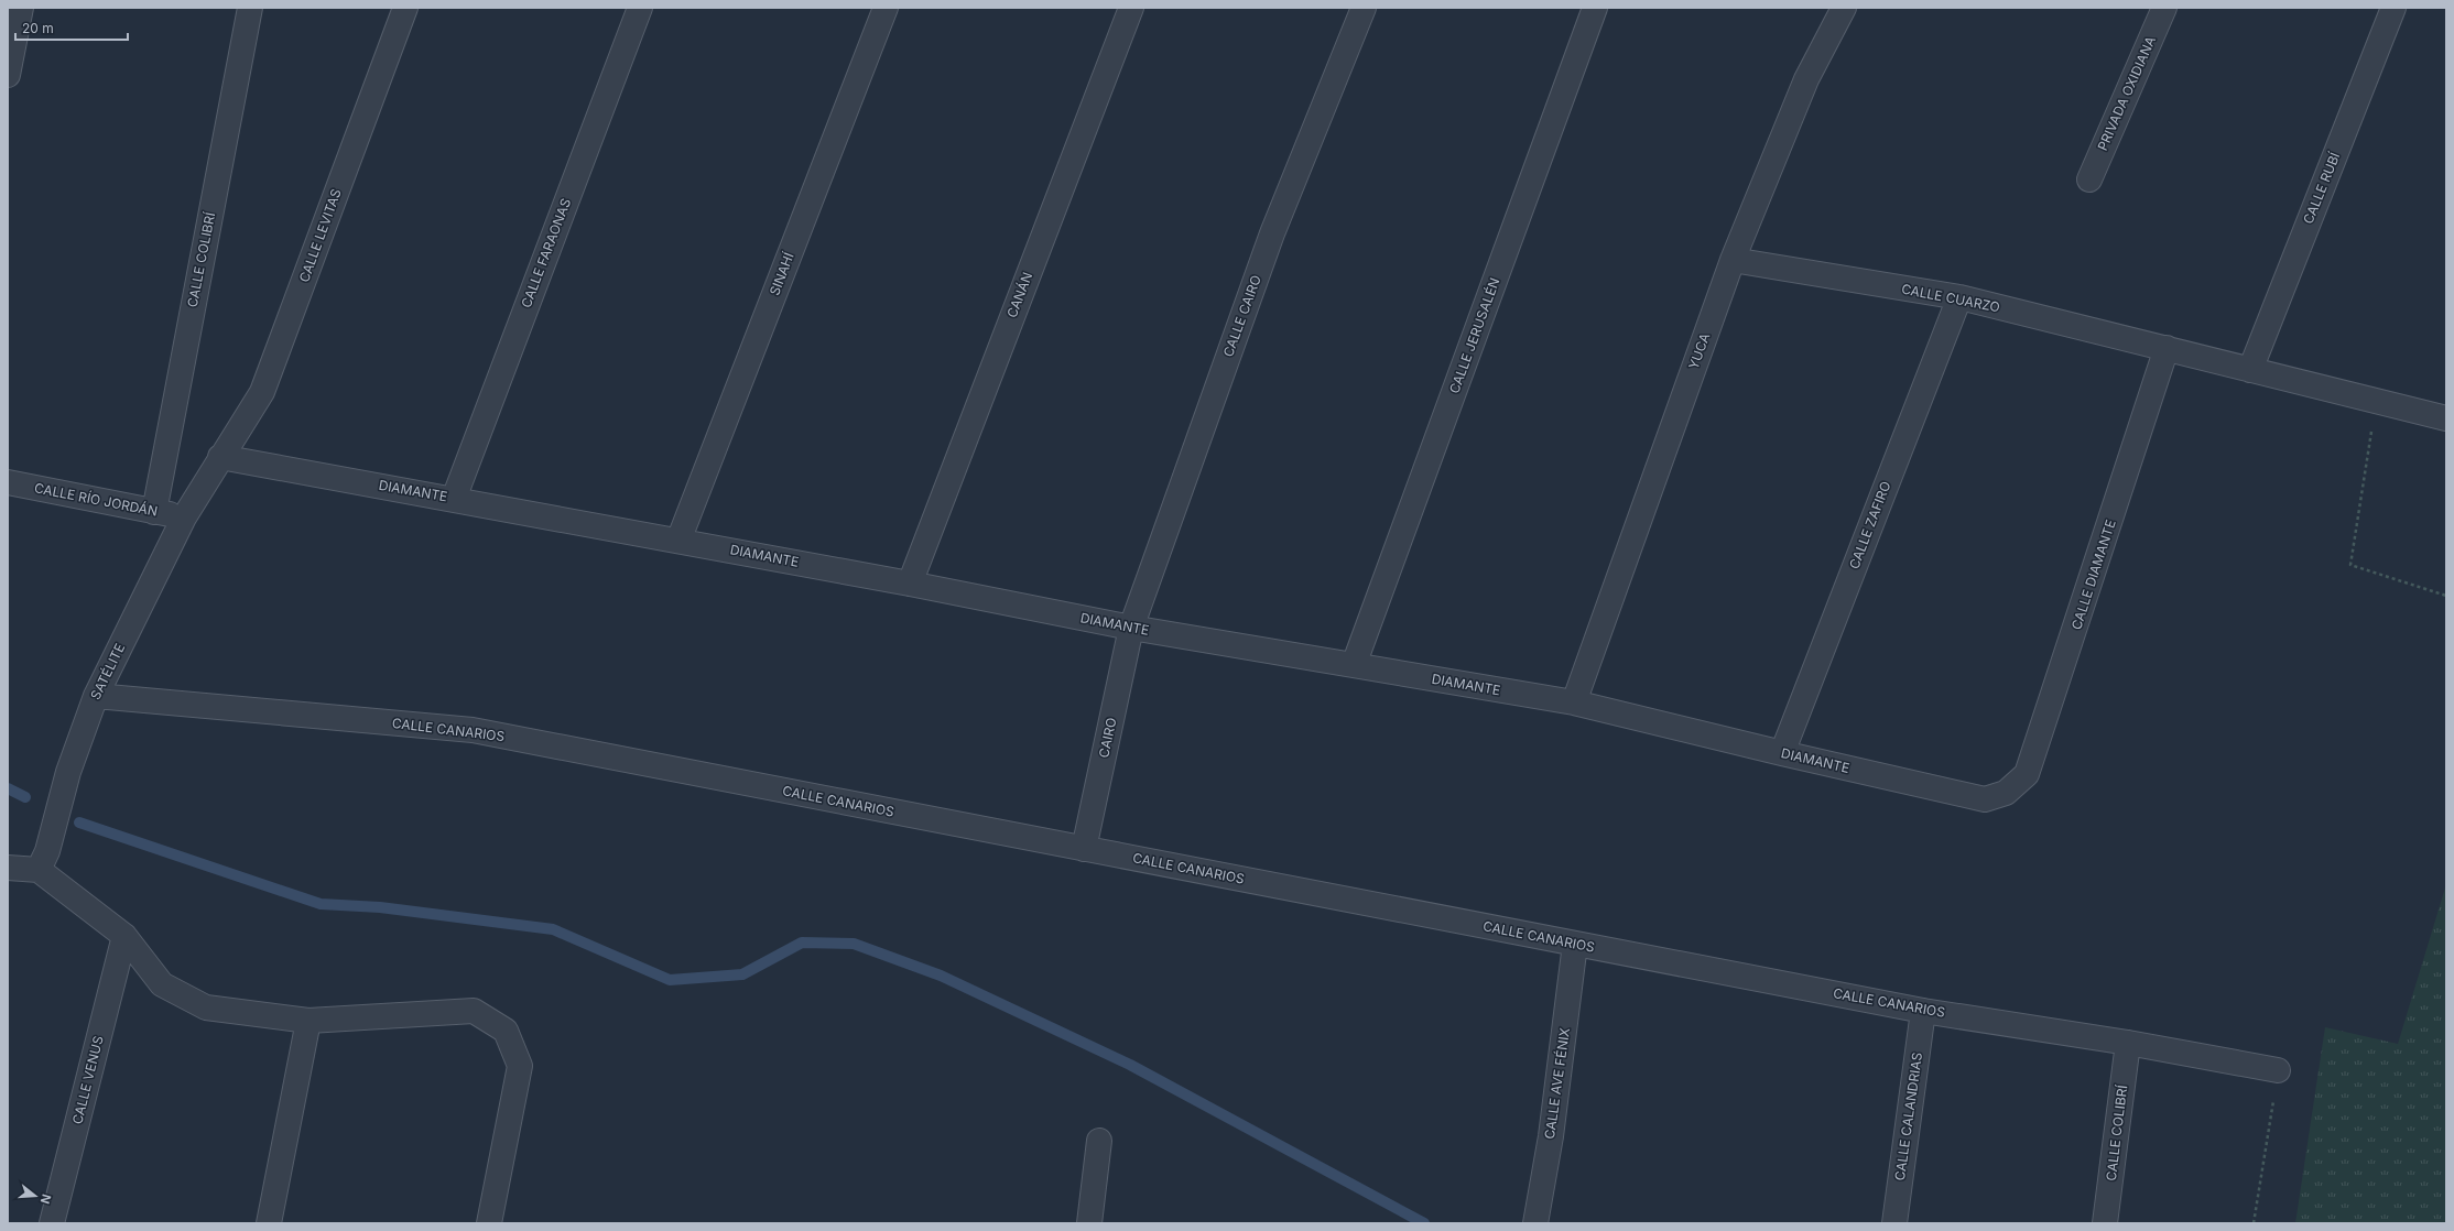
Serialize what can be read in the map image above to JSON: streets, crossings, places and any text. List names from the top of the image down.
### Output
{
  "streets": {
    "street": [
      "PRIVADA OXIDIANA",
      "CALLE RUBÍ",
      "CALLE LEVITAS",
      "CALLE FARAONAS",
      "CALLE COLIBRÍ",
      "SINAHÍ",
      "CANÁN",
      "CALLE CUARZO",
      "CALLE CAIRO",
      "CALLE JERUSALÉN",
      "YUCA",
      "DIAMANTE",
      "CALLE RÍO JORDÁN",
      "CALLE ZAFIRO",
      "CALLE DIAMANTE",
      "SATÉLITE",
      "CALLE CANARIOS",
      "CAIRO",
      "CALLE VENUS",
      "CALLE AVE FÉNIX",
      "CALLE CALANDRIAS"
    ]
  },
  "crossings": [
    ["CALLE RUBÍ", "CALLE CUARZO"],
    ["CALLE LEVITAS", "DIAMANTE"],
    ["CALLE LEVITAS", "SATÉLITE"],
    ["CALLE FARAONAS", "DIAMANTE"],
    ["CALLE COLIBRÍ", "CALLE RÍO JORDÁN"],
    ["CALLE COLIBRÍ", "CALLE CANARIOS"],
    ["SINAHÍ", "DIAMANTE"],
    ["CANÁN", "DIAMANTE"],
    ["CALLE CUARZO", "YUCA"],
    ["CALLE CUARZO", "CALLE ZAFIRO"],
    ["CALLE CUARZO", "CALLE DIAMANTE"],
    ["CALLE CAIRO", "DIAMANTE"],
    ["CALLE CAIRO", "CAIRO"],
    ["CALLE JERUSALÉN", "DIAMANTE"],
    ["YUCA", "DIAMANTE"],
    ["DIAMANTE", "CALLE ZAFIRO"],
    ["DIAMANTE", "CALLE DIAMANTE"],
    ["DIAMANTE", "SATÉLITE"],
    ["DIAMANTE", "CAIRO"],
    ["CALLE RÍO JORDÁN", "SATÉLITE"],
    ["SATÉLITE", "CALLE CANARIOS"],
    ["CALLE CANARIOS", "CAIRO"],
    ["CALLE CANARIOS", "CALLE AVE FÉNIX"],
    ["CALLE CANARIOS", "CALLE CALANDRIAS"]
  ],
  "scale_bar": "20 m",
  "north": "right"
}
